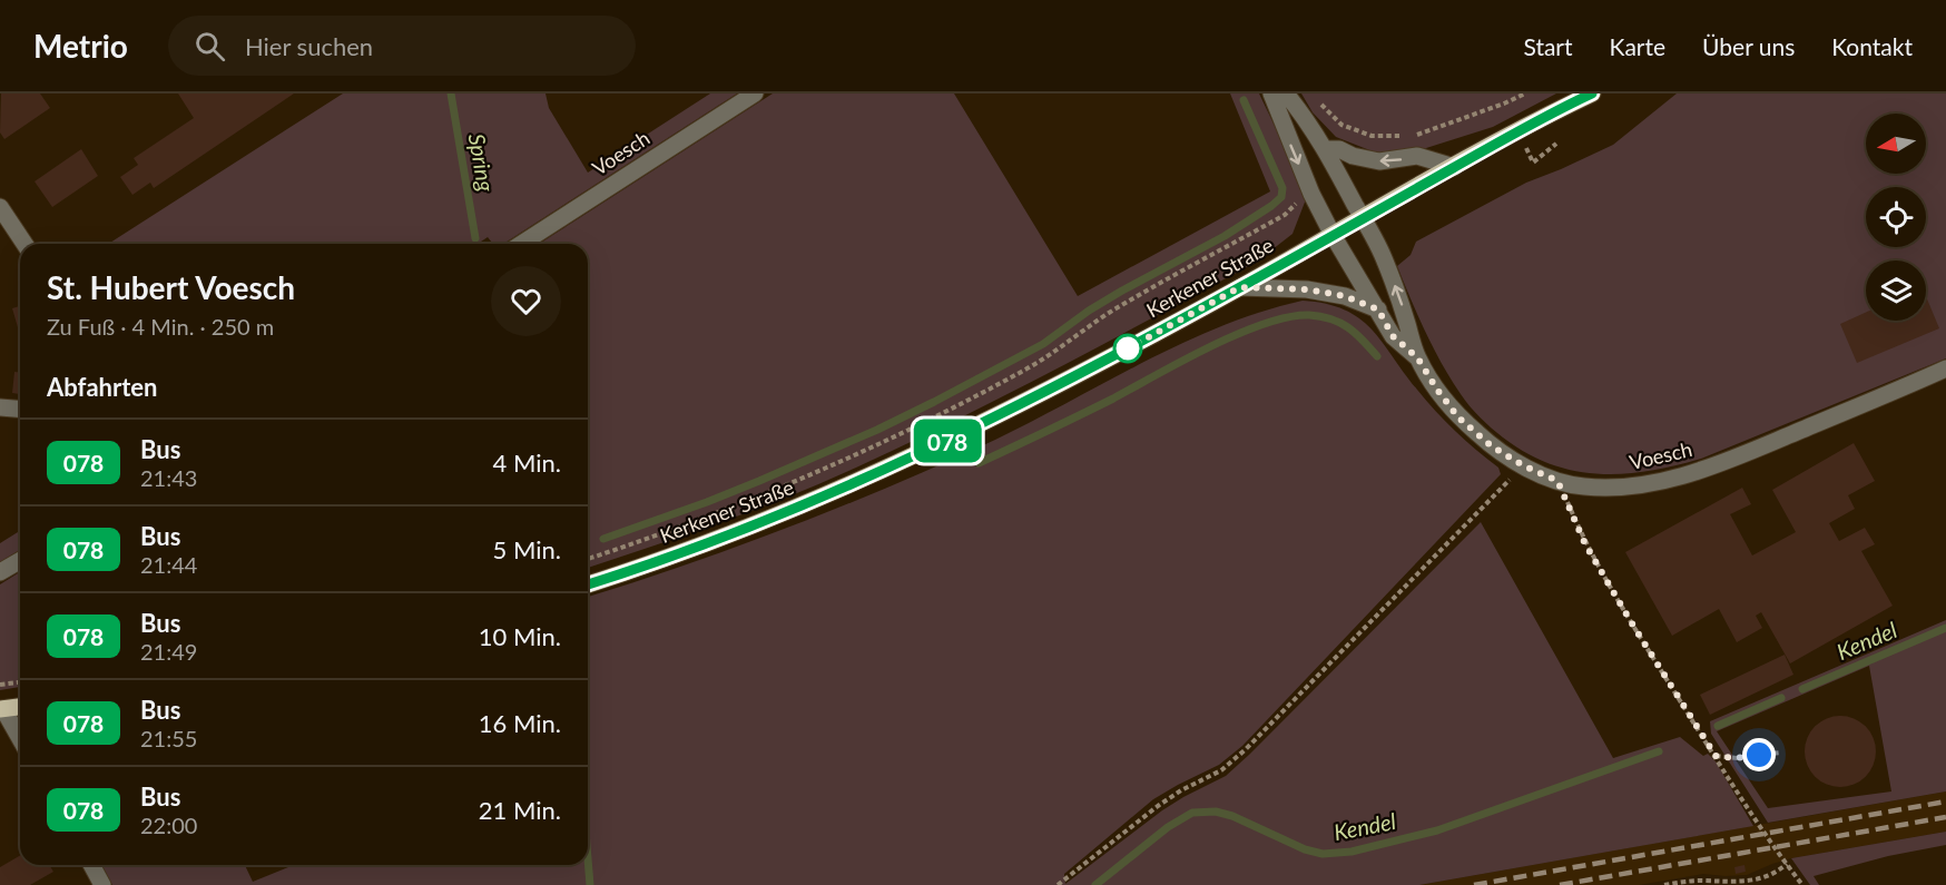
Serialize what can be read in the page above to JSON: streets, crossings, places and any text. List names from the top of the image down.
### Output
{
  "streets": {
    "main road": ["Kerkener Straße"],
    "street": ["Voesch"]
  },
  "crossings": [
    ["Voesch", "Kerkener Straße"]
  ],
  "water": ["Spring", "Kendel"],
  "lines": ["bus line 078"],
  "north": "left",
  "page": {
    "header": "Metrio",
    "search": "Hier suchen",
    "nav": [
      "Start",
      "Karte",
      "Über uns",
      "Kontakt"
    ],
    "on_map": "078",
    "heading": [
      ["St. Hubert Voesch", "Zu Fuß · 4 Min. · 250 m"],
      "Abfahrten"
    ],
    "list": [
      {
        "mark": "078",
        "name": "Bus",
        "note": "21:43",
        "value": "4 Min."
      },
      {
        "mark": "078",
        "name": "Bus",
        "note": "21:44",
        "value": "5 Min."
      },
      {
        "mark": "078",
        "name": "Bus",
        "note": "21:49",
        "value": "10 Min."
      },
      {
        "mark": "078",
        "name": "Bus",
        "note": "21:55",
        "value": "16 Min."
      },
      {
        "mark": "078",
        "name": "Bus",
        "note": "22:00",
        "value": "21 Min."
      }
    ]
  }
}
